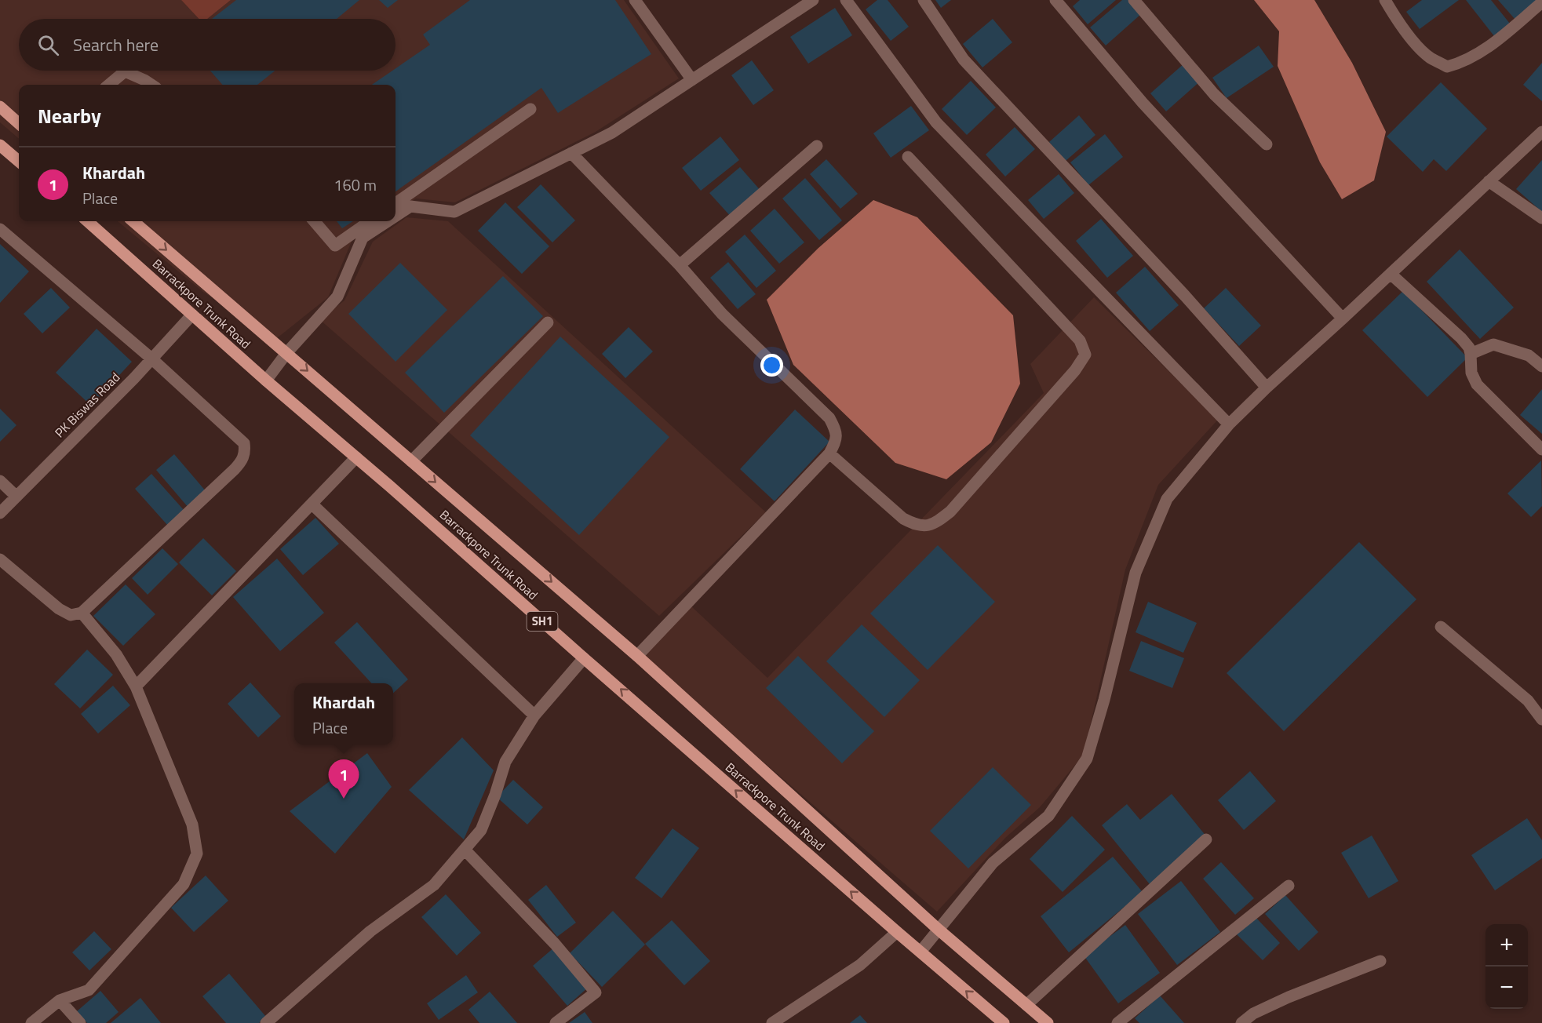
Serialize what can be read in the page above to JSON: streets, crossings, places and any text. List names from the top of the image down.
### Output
{
  "streets": {
    "main road": ["Barrackpore Trunk Road", "SH1"],
    "street": ["PK Biswas Road"]
  },
  "crossings": [
    ["Barrackpore Trunk Road", "PK Biswas Road"]
  ],
  "page": {
    "search": "Search here",
    "heading": "Nearby",
    "list": [
      {
        "mark": "1",
        "name": "Khardah",
        "note": "Place",
        "value": "160 m"
      }
    ],
    "popup": ["Khardah", "Place"],
    "pins": "1",
    "map_buttons": ["+", "−"]
  }
}
